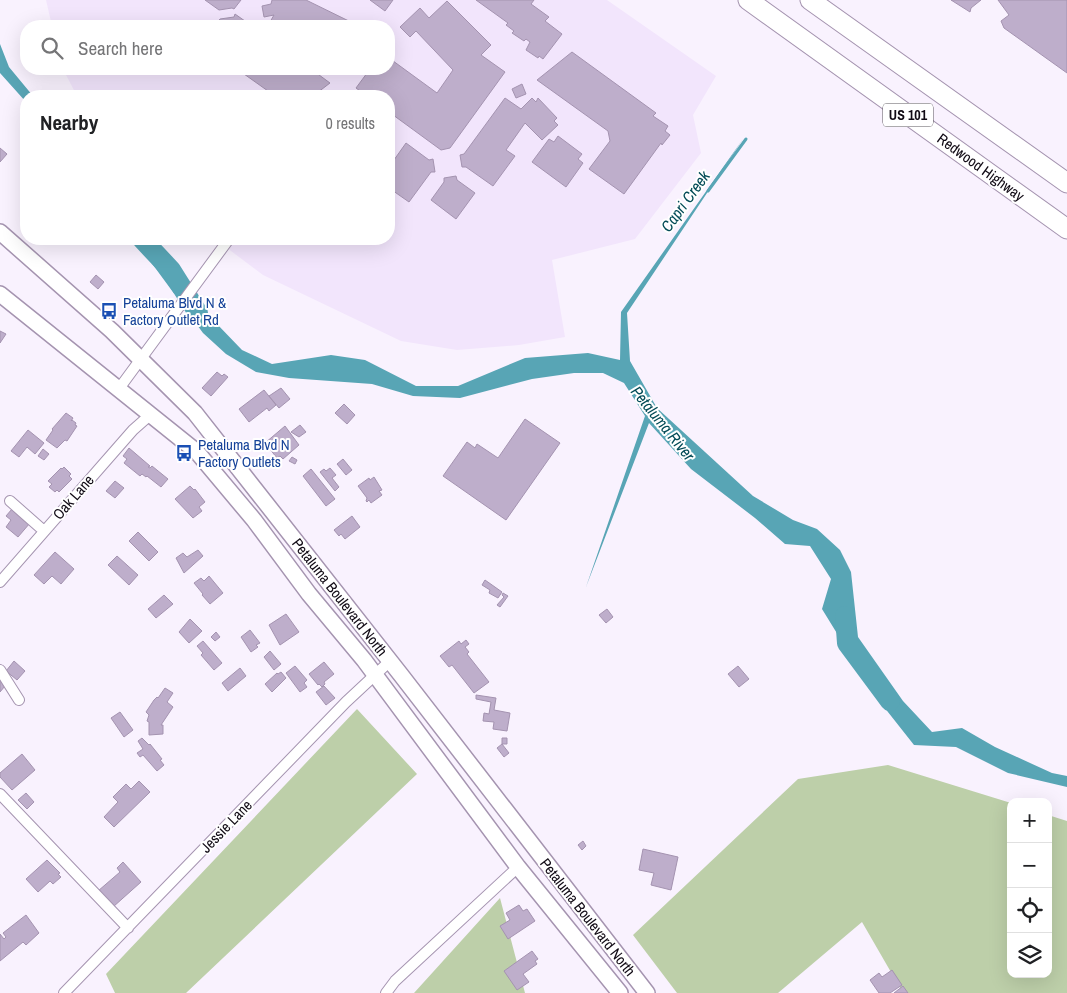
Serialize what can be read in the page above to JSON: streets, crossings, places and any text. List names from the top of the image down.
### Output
{
  "streets": {
    "highway": ["US 101", "Redwood Highway"],
    "main road": ["Petaluma Boulevard North"],
    "street": ["Oak Lane", "Jessie Lane"]
  },
  "crossings": [
    ["Oak Lane", "Petaluma Boulevard North"],
    ["Petaluma Boulevard North", "Jessie Lane"]
  ],
  "water": ["Capri Creek", "Petaluma River"],
  "places": {
    "bus stop": ["Petaluma Blvd N & Factory Outlet Rd", "Petaluma Blvd N Factory Outlets"]
  },
  "page": {
    "search": "Search here",
    "heading": ["Nearby", "0 results"],
    "map_buttons": ["+", "−"]
  }
}
